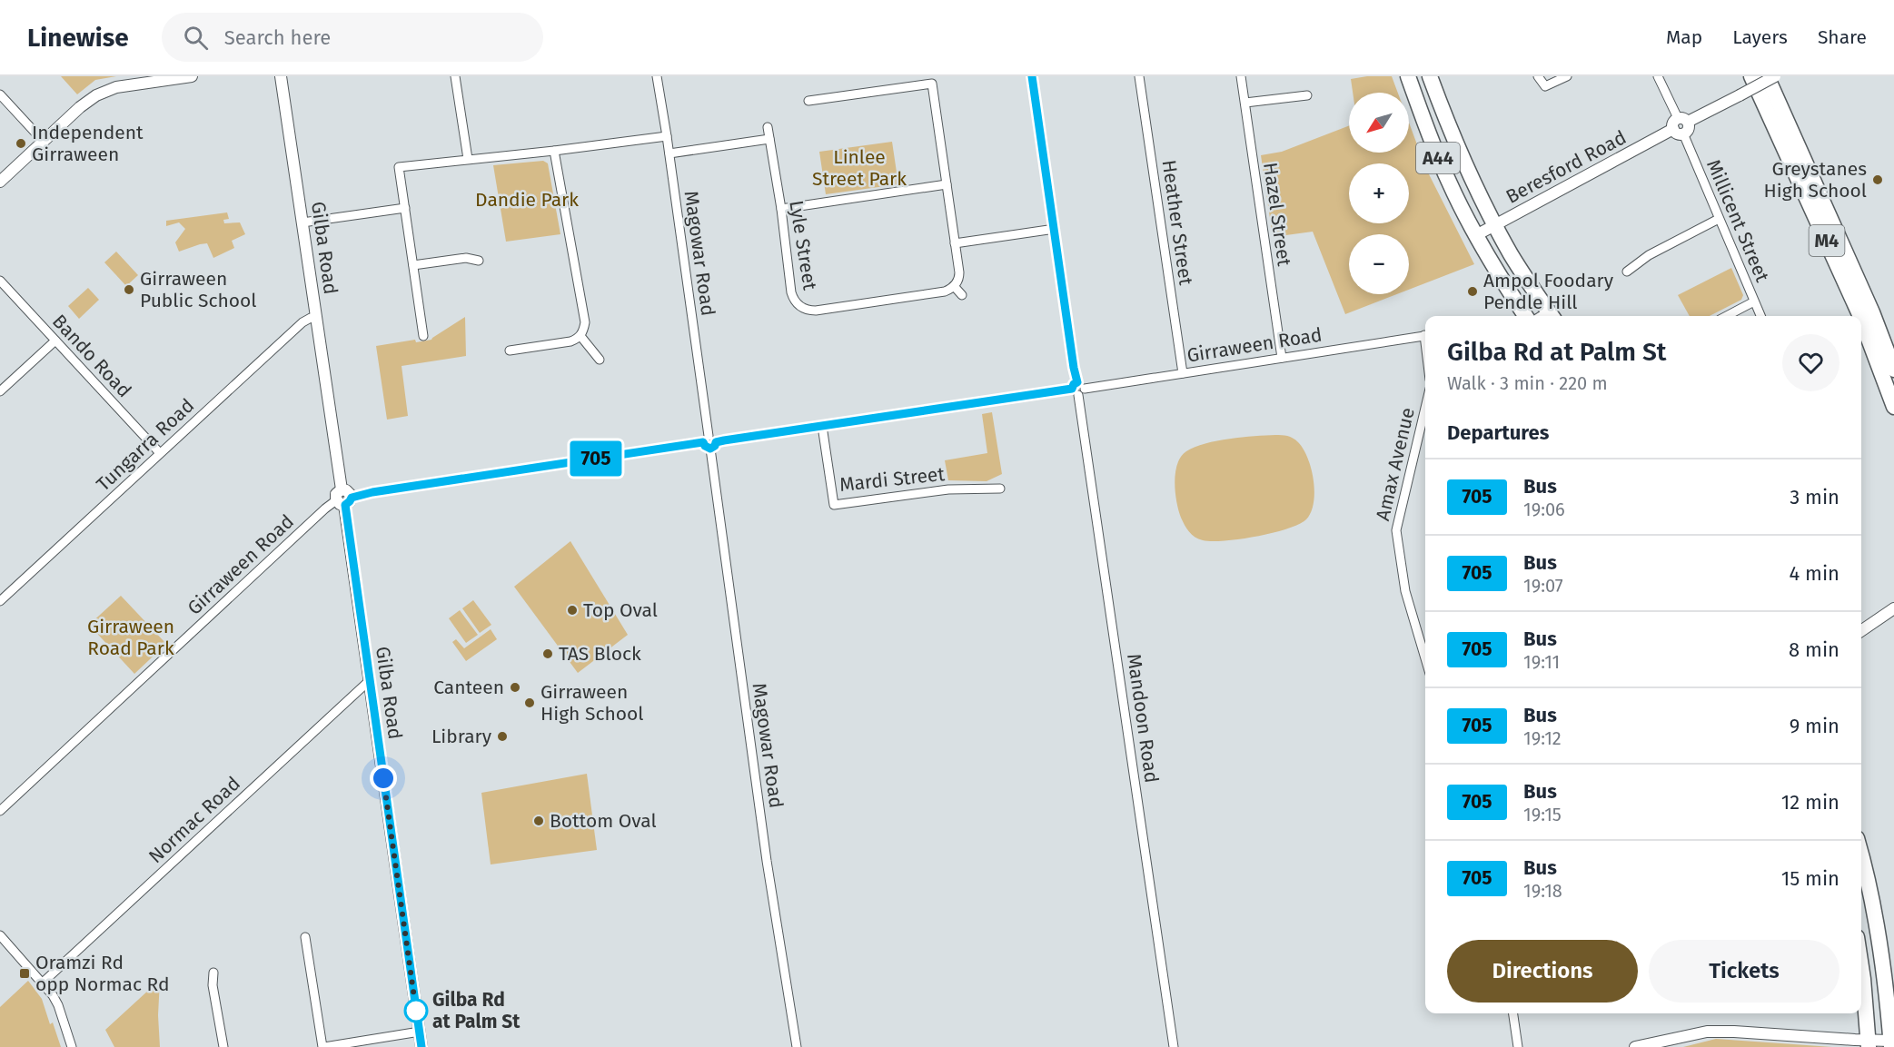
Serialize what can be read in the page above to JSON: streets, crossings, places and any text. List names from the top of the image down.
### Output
{
  "streets": {
    "highway": ["A44", "M4"],
    "street": [
      "Beresford Road",
      "Hazel Street",
      "Millicent Street",
      "Heather Street",
      "Lyle Street",
      "Gilba Road",
      "Magowar Road",
      "Girraween Road",
      "Bando Road",
      "Tungarra Road",
      "Amax Avenue",
      "Mardi Street",
      "Mandoon Road",
      "Normac Road"
    ]
  },
  "crossings": [
    ["A44", "Beresford Road"],
    ["Beresford Road", "Millicent Street"],
    ["Hazel Street", "Girraween Road"],
    ["Heather Street", "Girraween Road"],
    ["Gilba Road", "Girraween Road"],
    ["Gilba Road", "Tungarra Road"],
    ["Gilba Road", "Normac Road"],
    ["Magowar Road", "Girraween Road"],
    ["Girraween Road", "Mardi Street"],
    ["Girraween Road", "Mandoon Road"],
    ["Bando Road", "Tungarra Road"]
  ],
  "parks": ["Linlee Street Park", "Dandie Park", "Girraween Road Park"],
  "places": {
    "other": [
      "Independent Girraween",
      "Greystanes High School",
      "Girraween Public School",
      "Ampol Foodary Pendle Hill",
      "Top Oval",
      "TAS Block",
      "Canteen",
      "Girraween High School",
      "Library",
      "Bottom Oval",
      "Gilba Rd at Palm St"
    ],
    "transit": ["Oramzi Rd opp Normac Rd"]
  },
  "lines": ["bus line 705"],
  "north": "bottom left",
  "page": {
    "header": "Linewise",
    "search": "Search here",
    "nav": ["Map", "Layers", "Share"],
    "on_map": "705",
    "map_buttons": ["+", "−"],
    "heading": [
      ["Gilba Rd at Palm St", "Walk · 3 min · 220 m"],
      "Departures"
    ],
    "list": [
      {
        "mark": "705",
        "name": "Bus",
        "note": "19:06",
        "value": "3 min"
      },
      {
        "mark": "705",
        "name": "Bus",
        "note": "19:07",
        "value": "4 min"
      },
      {
        "mark": "705",
        "name": "Bus",
        "note": "19:11",
        "value": "8 min"
      },
      {
        "mark": "705",
        "name": "Bus",
        "note": "19:12",
        "value": "9 min"
      },
      {
        "mark": "705",
        "name": "Bus",
        "note": "19:15",
        "value": "12 min"
      },
      {
        "mark": "705",
        "name": "Bus",
        "note": "19:18",
        "value": "15 min"
      }
    ],
    "buttons": ["Directions", "Tickets"]
  }
}
